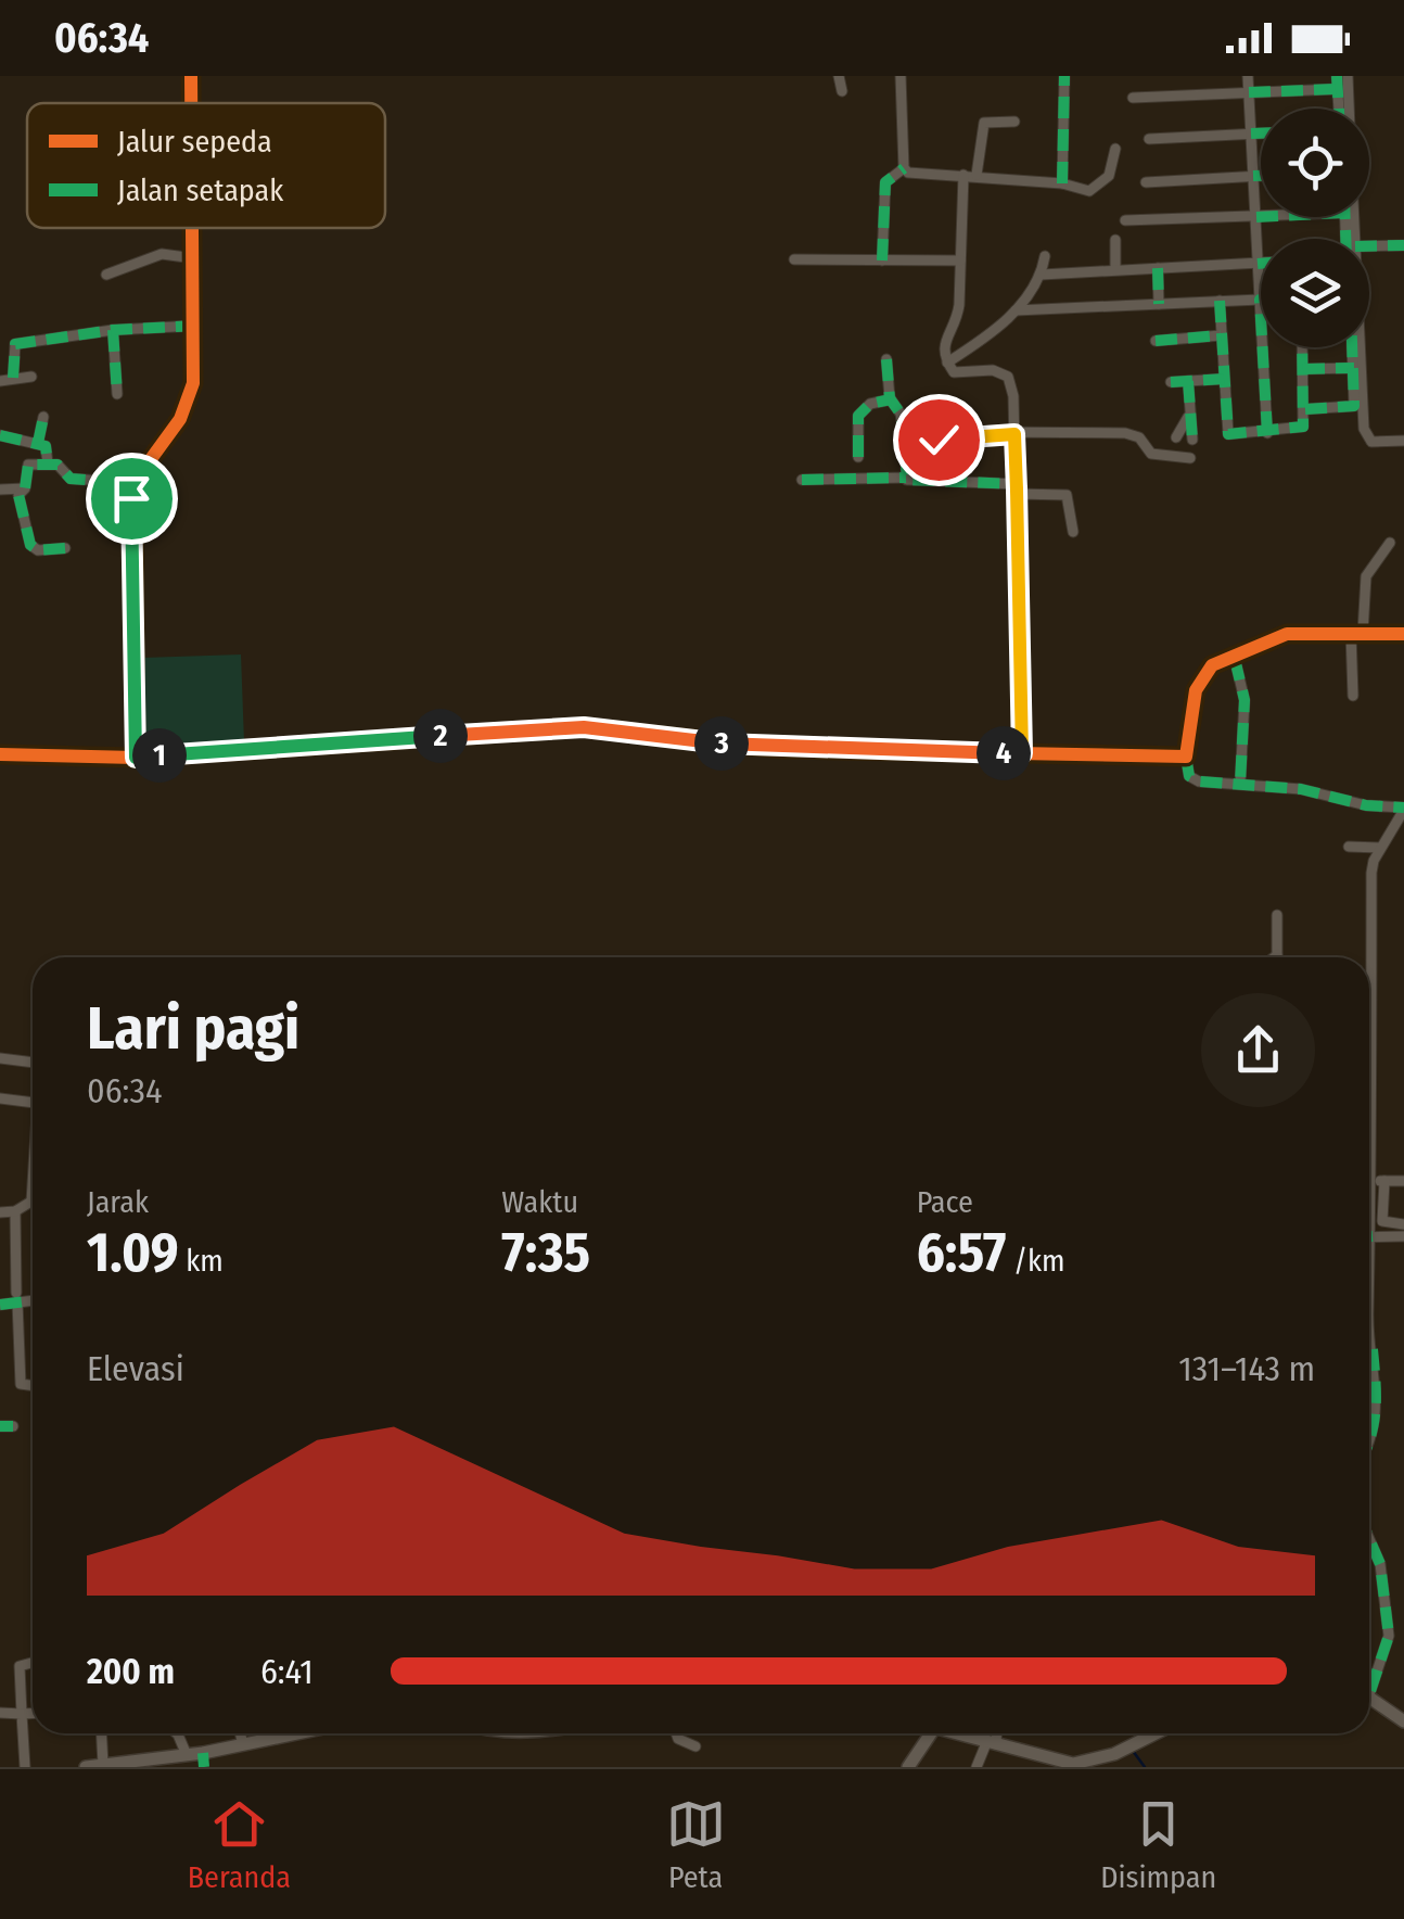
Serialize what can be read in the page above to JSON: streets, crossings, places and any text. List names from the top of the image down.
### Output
{
  "legend": ["Jalur sepeda", "Jalan setapak"],
  "page": {
    "status": "06:34",
    "pins": [
      "2",
      "3",
      "4",
      "1"
    ],
    "heading": ["Lari pagi", "06:34"],
    "stats": [
      ["Jarak", "1.09 km"],
      ["Waktu", "7:35"],
      ["Pace", "6:57 /km"]
    ],
    "chart": ["Elevasi", "131–143 m"],
    "list": [
      {
        "name": "200 m",
        "note": "6:41"
      }
    ],
    "tabs": ["Beranda", "Peta", "Disimpan"]
  }
}
